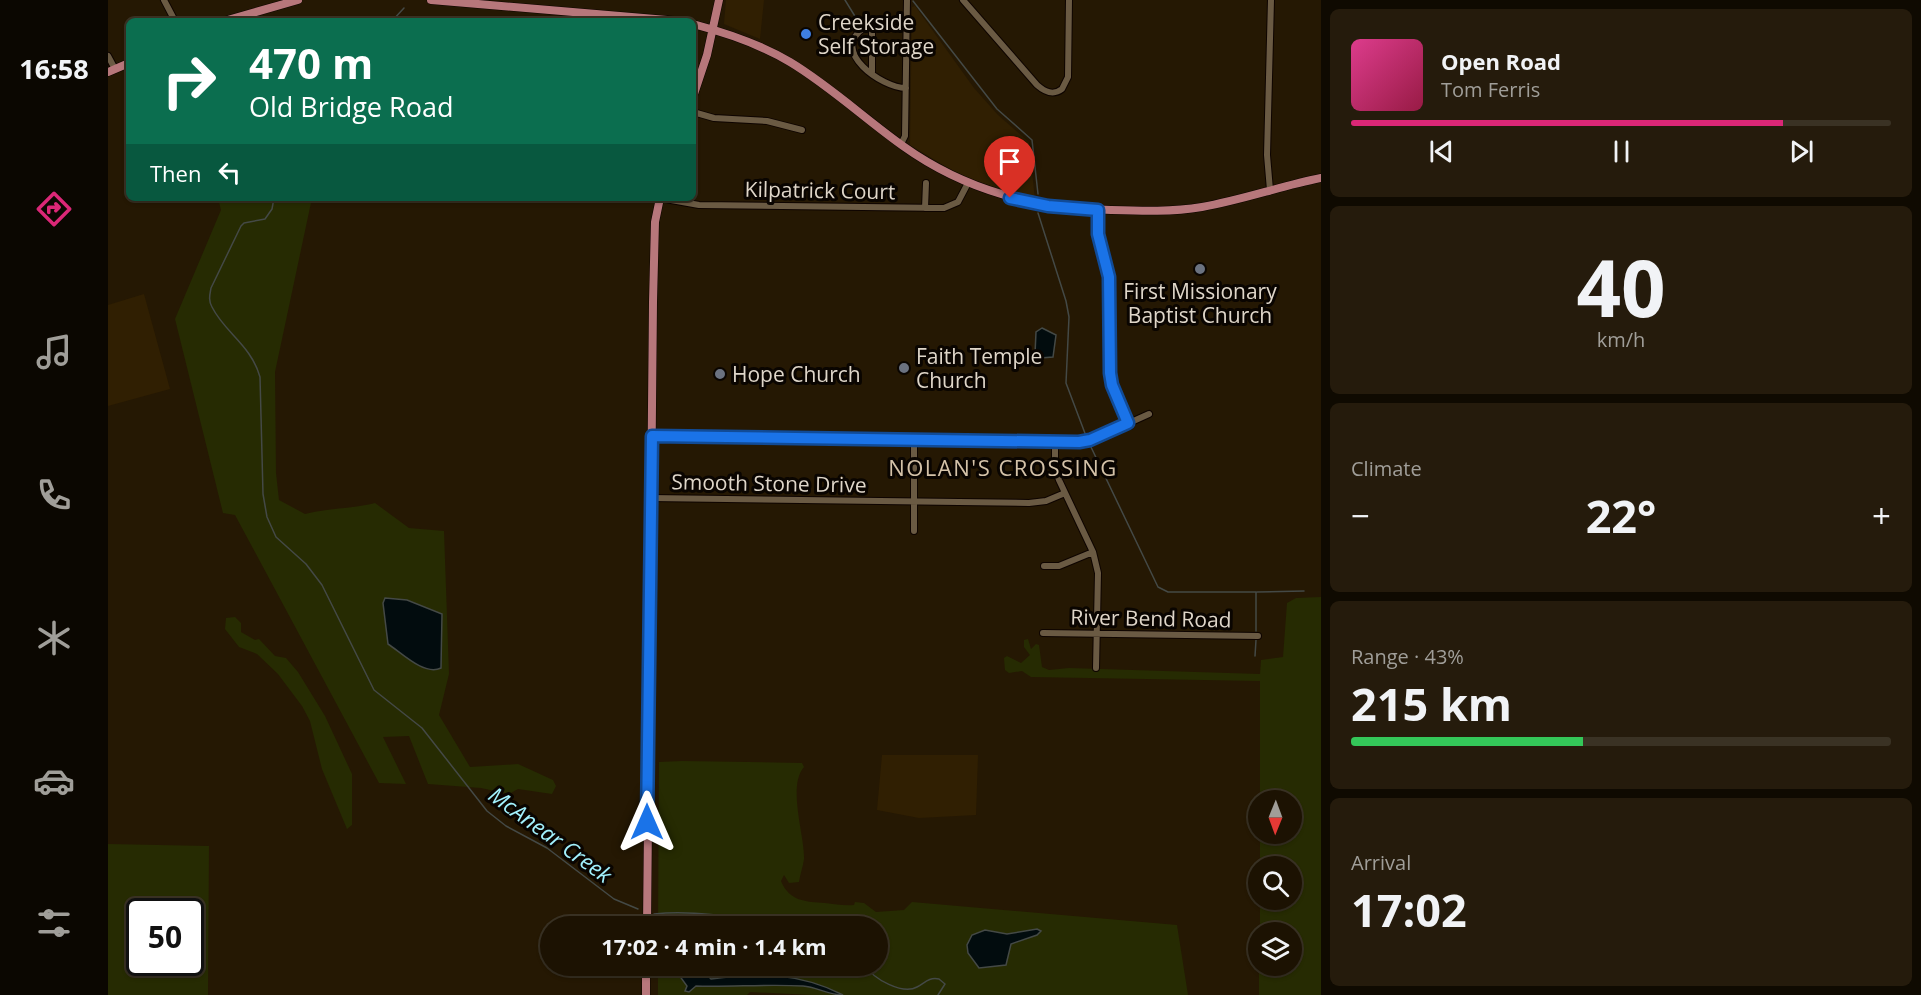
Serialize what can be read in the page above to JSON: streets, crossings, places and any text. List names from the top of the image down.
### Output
{
  "streets": {
    "street": ["Kilpatrick Court", "Smooth Stone Drive", "River Bend Road"]
  },
  "districts": ["NOLAN'S CROSSING"],
  "water": ["McAnear Creek"],
  "places": [
    "Creekside Self Storage",
    "First Missionary Baptist Church",
    "Faith Temple Church",
    "Hope Church"
  ],
  "north": "bottom",
  "page": {
    "tabs": "16:58",
    "turn": ["470 m", "Old Bridge Road"],
    "song": ["Open Road", "Tom Ferris"],
    "then": "Then",
    "tile": [
      ["40", "km/h"],
      "Climate",
      ["Range · 43%", "215 km"],
      ["Arrival", "17:02"]
    ],
    "heat": ["−", "22°", "+"],
    "limit": "50",
    "trip": "17:02 · 4 min · 1.4 km"
  }
}
